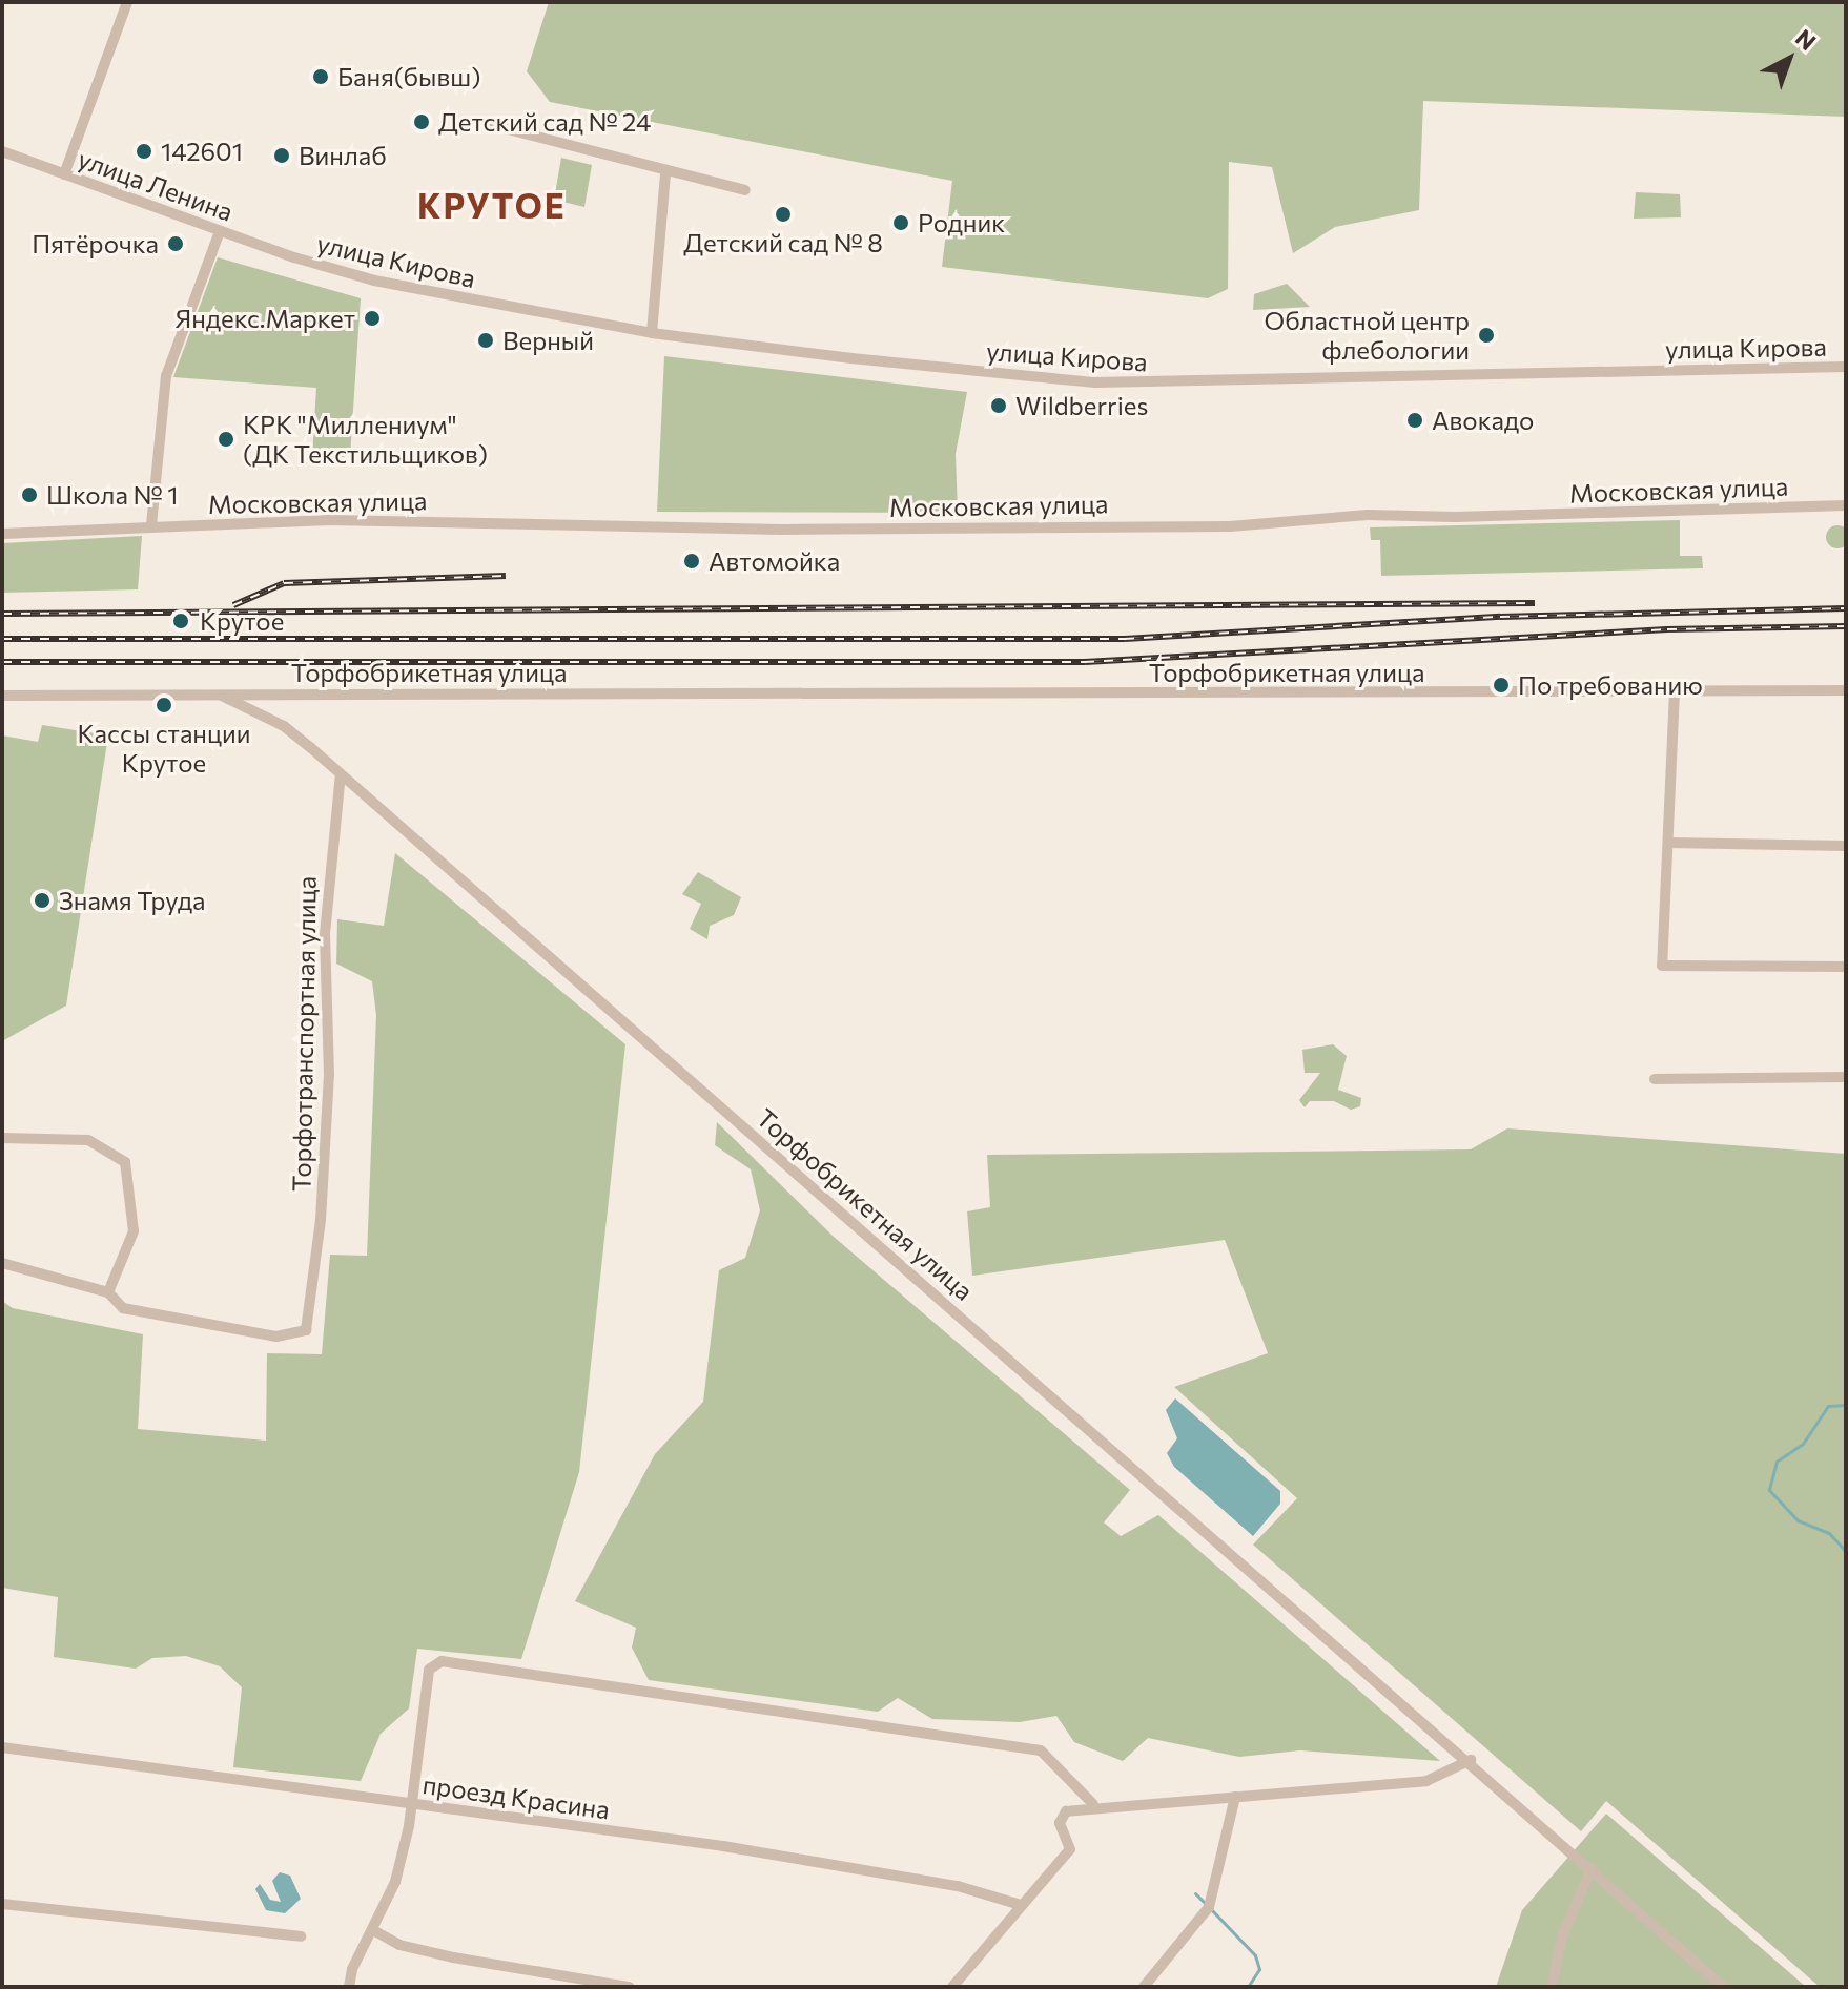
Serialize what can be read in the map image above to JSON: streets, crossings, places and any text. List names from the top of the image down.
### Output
{
  "streets": {
    "street": [
      "улица Ленина",
      "улица Кирова",
      "Московская улица",
      "Торфобрикетная улица",
      "Торфотранспортная улица",
      "проезд Красина"
    ]
  },
  "crossings": [
    ["улица Ленина", "улица Кирова"],
    ["Торфобрикетная улица", "Торфотранспортная улица"]
  ],
  "districts": ["КРУТОЕ"],
  "places": [
    "Баня(бывш)",
    "Детский сад № 24",
    "142601",
    "Винлаб",
    "Детский сад № 8",
    "Родник",
    "Пятёрочка",
    "Яндекс.Маркет",
    "Областной центр флебологии",
    "Верный",
    "Wildberries",
    "Авокадо",
    "КРК \"Миллениум\" (ДК Текстильщиков)",
    "Школа № 1",
    "Автомойка",
    "Крутое",
    "По требованию",
    "Кассы станции Крутое",
    "Знамя Труда"
  ],
  "north": "top right"
}
